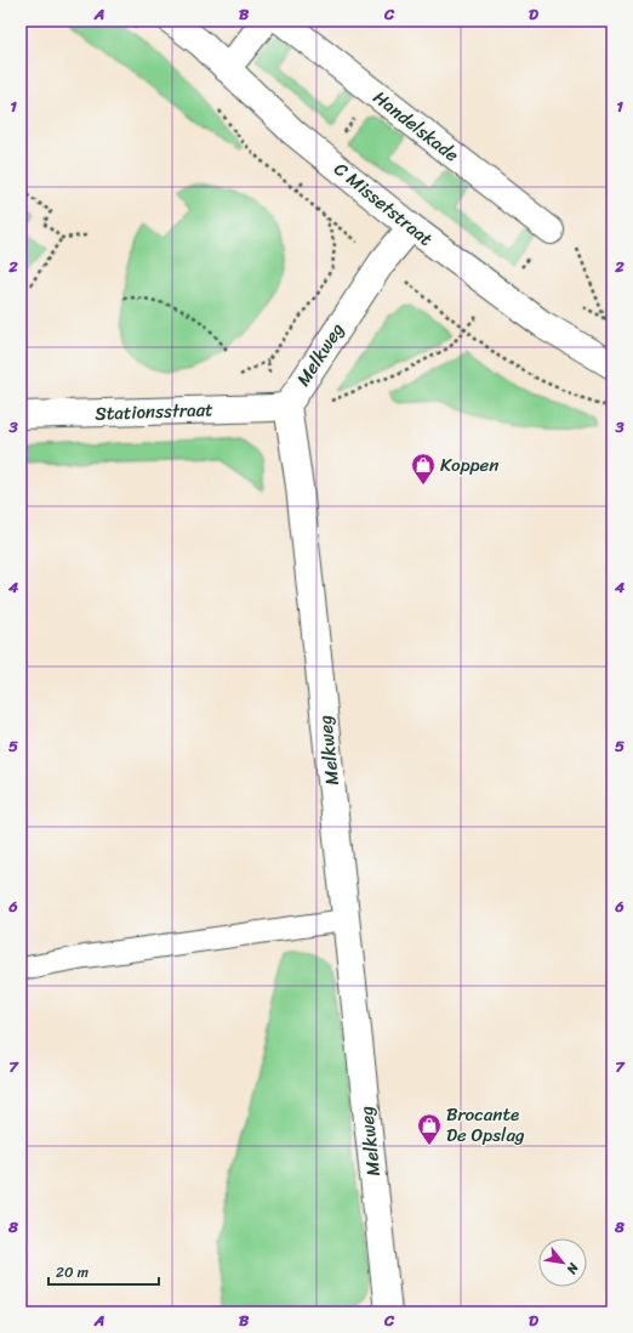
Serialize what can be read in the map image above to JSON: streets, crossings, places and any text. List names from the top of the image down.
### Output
{
  "streets": {
    "street": [
      "Handelskade",
      "C Missetstraat",
      "Melkweg",
      "Stationsstraat"
    ]
  },
  "crossings": [
    ["C Missetstraat", "Melkweg"],
    ["Melkweg", "Stationsstraat"]
  ],
  "places": {
    "shop": ["Koppen", "Brocante De Opslag"]
  },
  "scale_bar": "20 m",
  "north": "bottom right",
  "grid": {
    "columns": [
      "A",
      "B",
      "C",
      "D"
    ],
    "rows": [
      "1",
      "2",
      "3",
      "4",
      "5",
      "6",
      "7",
      "8"
    ]
  }
}
